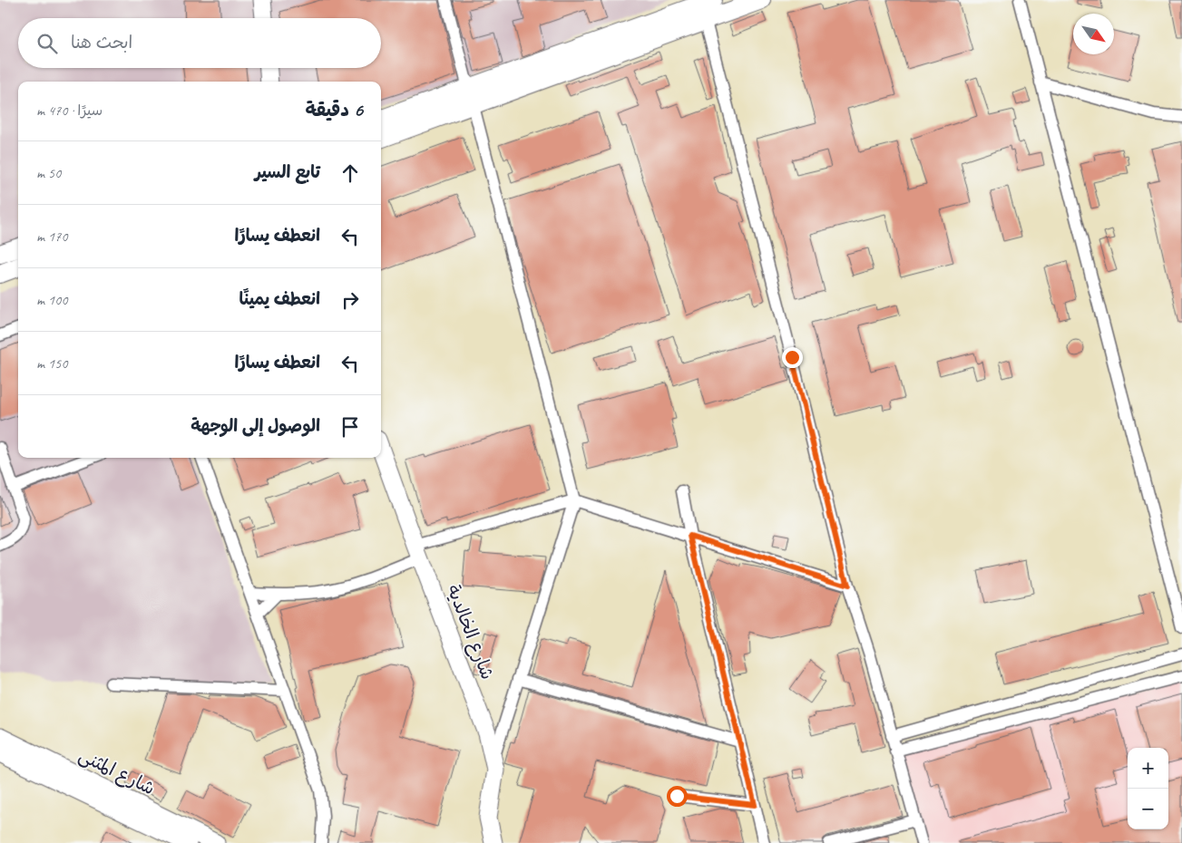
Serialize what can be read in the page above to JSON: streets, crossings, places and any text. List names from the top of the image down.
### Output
{
  "streets": {
    "street": ["شارع الخالدية", "شارع المثنى"]
  },
  "north": "bottom right",
  "page": {
    "search": "ابحث هنا",
    "heading": ["6 دقيقة", "سيرًا · 470 m"],
    "list": [
      ["تابع السير", "50 m"],
      ["انعطف يسارًا", "170 m"],
      ["انعطف يمينًا", "100 m"],
      ["انعطف يسارًا", "150 m"],
      "الوصول إلى الوجهة"
    ],
    "map_buttons": ["+", "−"]
  }
}
